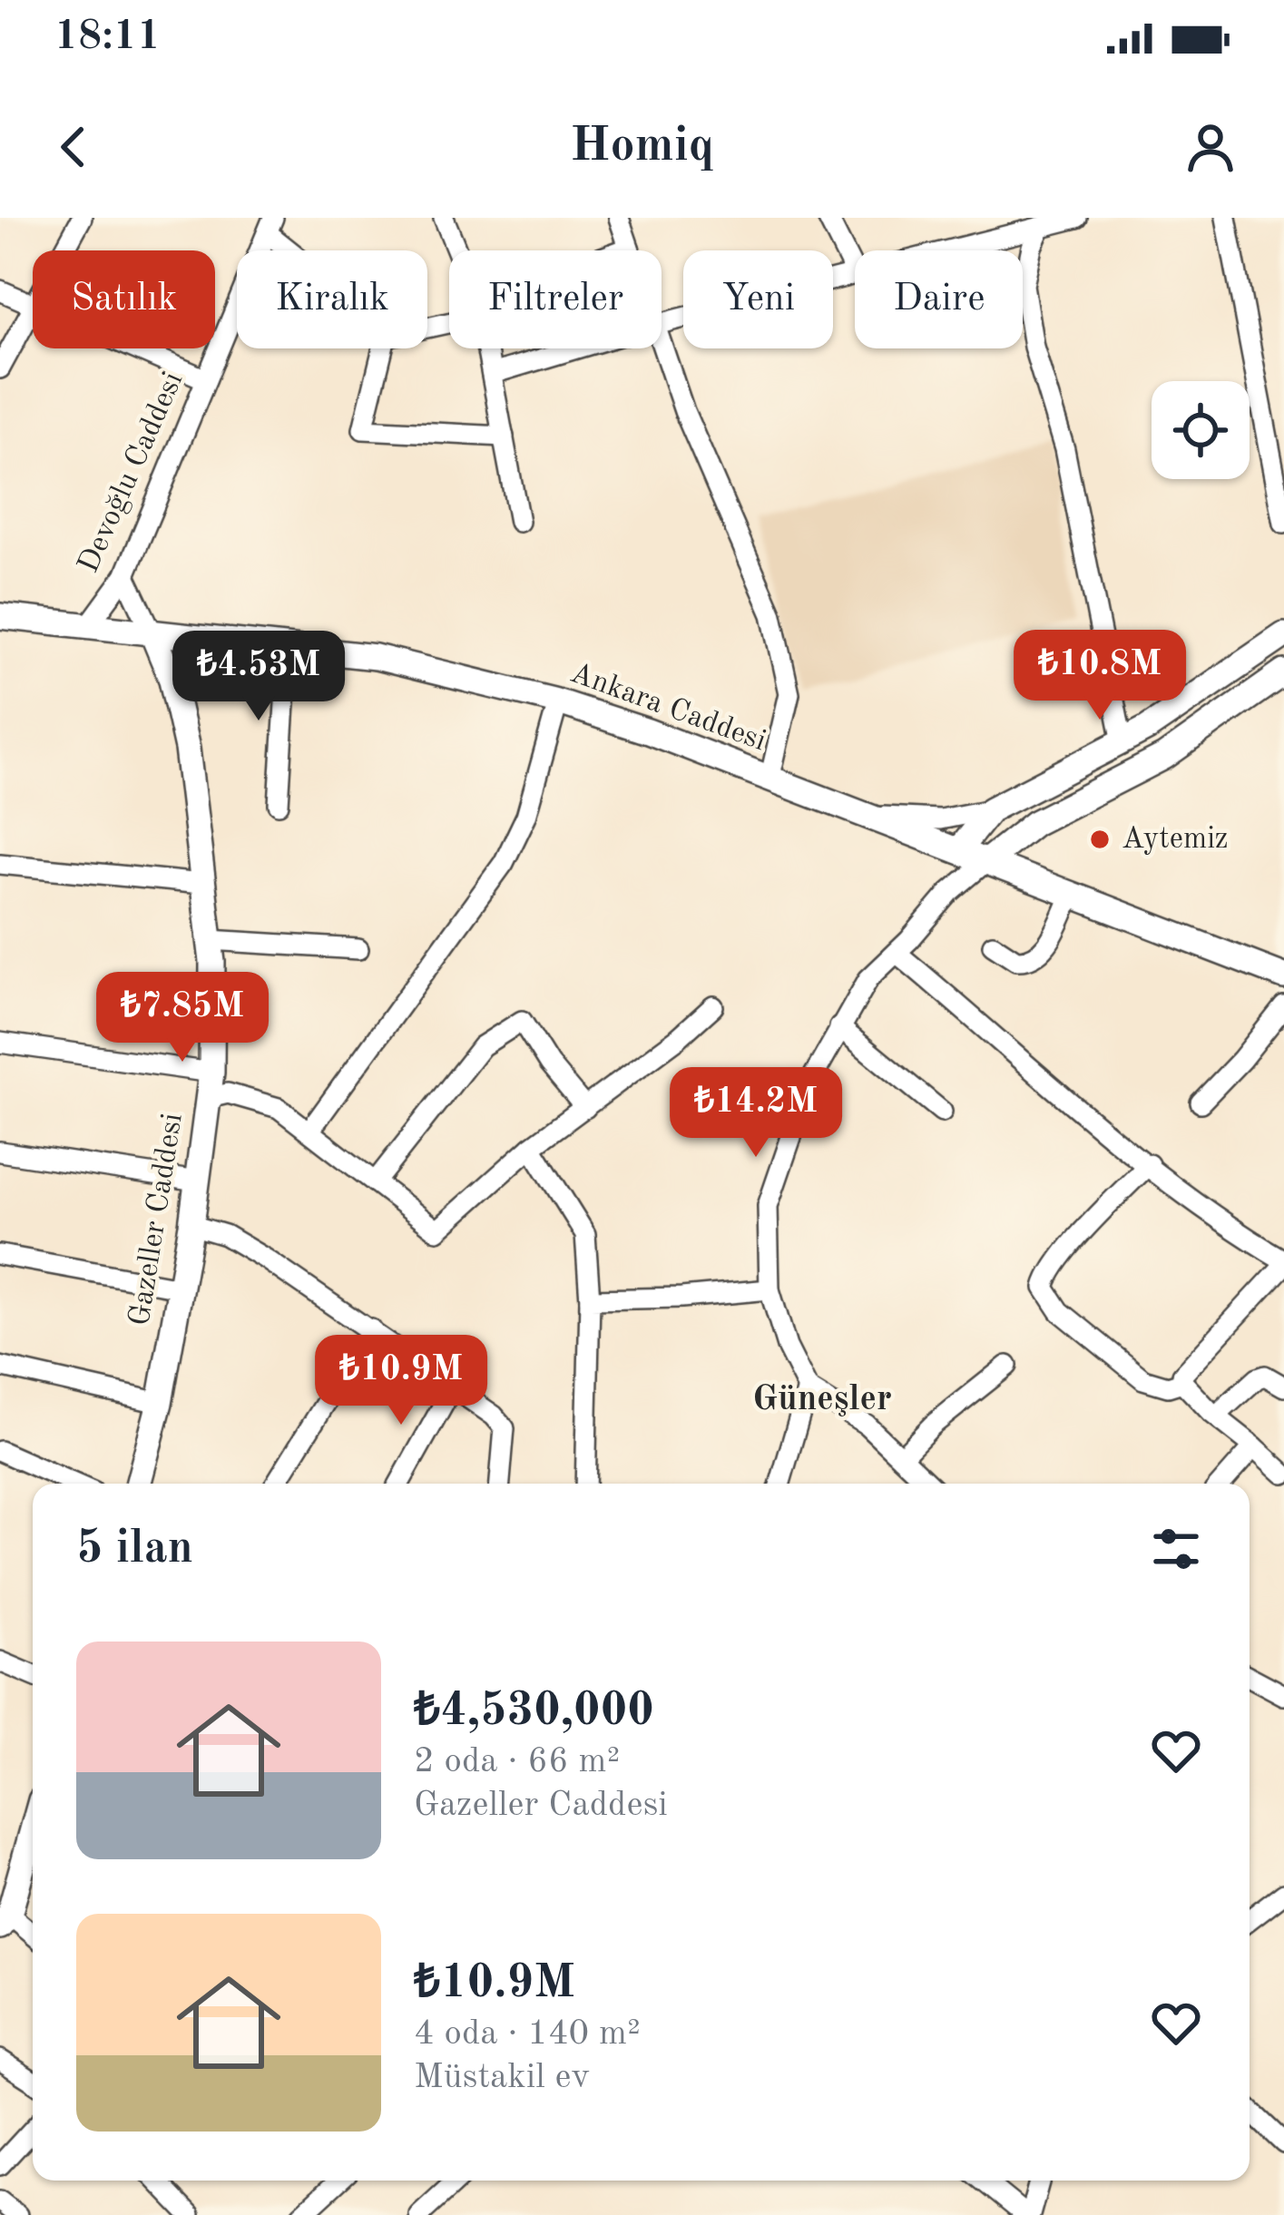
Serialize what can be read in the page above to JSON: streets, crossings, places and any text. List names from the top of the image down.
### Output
{
  "streets": {
    "street": ["Devoğlu Caddesi", "Ankara Caddesi", "Gazeller Caddesi"]
  },
  "crossings": [
    ["Devoğlu Caddesi", "Ankara Caddesi"],
    ["Ankara Caddesi", "Gazeller Caddesi"]
  ],
  "districts": ["Güneşler"],
  "places": ["Aytemiz"],
  "page": {
    "status": "18:11",
    "header": "Homiq",
    "chip": [
      "Satılık",
      "Kiralık",
      "Filtreler",
      "Yeni",
      "Daire"
    ],
    "price": [
      "₺10.8M",
      "₺4.53M",
      "₺7.85M",
      "₺14.2M",
      "₺10.9M"
    ],
    "heading": "5 ilan",
    "list": [
      {
        "name": "₺4,530,000",
        "note": "2 oda · 66 m² · Gazeller Caddesi"
      },
      {
        "name": "₺10.9M",
        "note": "4 oda · 140 m² · Müstakil ev"
      }
    ]
  }
}
